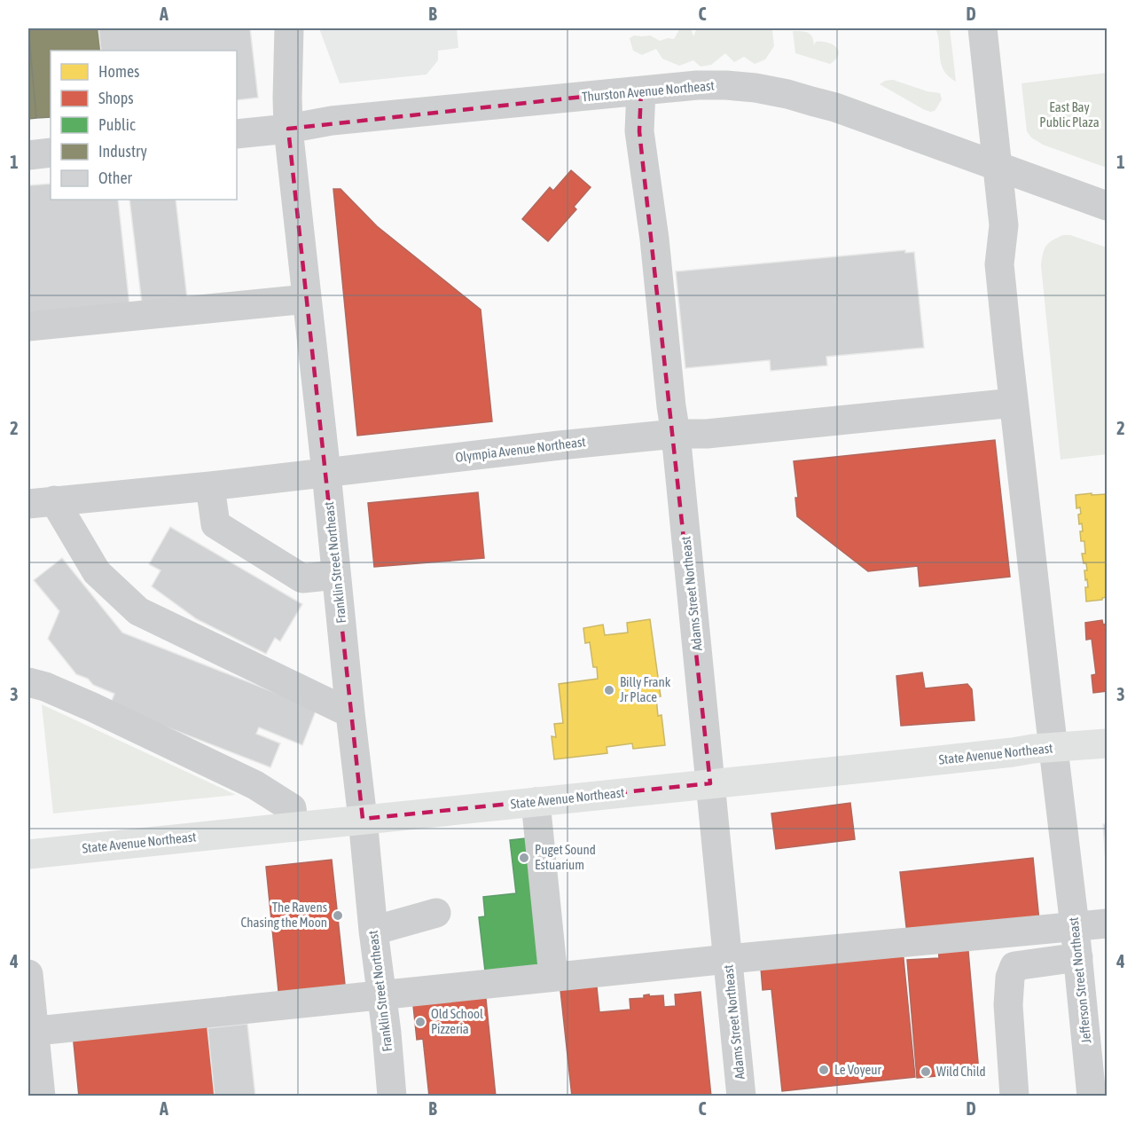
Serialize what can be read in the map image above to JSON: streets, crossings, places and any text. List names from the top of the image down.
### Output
{
  "streets": {
    "main road": ["State Avenue Northeast"],
    "street": [
      "Thurston Avenue Northeast",
      "Olympia Avenue Northeast",
      "Franklin Street Northeast",
      "Adams Street Northeast",
      "Jefferson Street Northeast"
    ]
  },
  "crossings": [
    ["Thurston Avenue Northeast", "Franklin Street Northeast"],
    ["Thurston Avenue Northeast", "Adams Street Northeast"],
    ["Thurston Avenue Northeast", "Jefferson Street Northeast"],
    ["Olympia Avenue Northeast", "Franklin Street Northeast"],
    ["Olympia Avenue Northeast", "Adams Street Northeast"],
    ["Olympia Avenue Northeast", "Jefferson Street Northeast"],
    ["Franklin Street Northeast", "State Avenue Northeast"],
    ["Adams Street Northeast", "State Avenue Northeast"],
    ["State Avenue Northeast", "Jefferson Street Northeast"]
  ],
  "parks": ["East Bay Public Plaza"],
  "places": [
    "Billy Frank Jr Place",
    "Puget Sound Estuarium",
    "The Ravens Chasing the Moon",
    "Old School Pizzeria",
    "Le Voyeur",
    "Wild Child"
  ],
  "legend": [
    "Homes",
    "Shops",
    "Public",
    "Industry",
    "Other"
  ],
  "grid": {
    "columns": [
      "A",
      "B",
      "C",
      "D"
    ],
    "rows": [
      "1",
      "2",
      "3",
      "4"
    ]
  }
}
